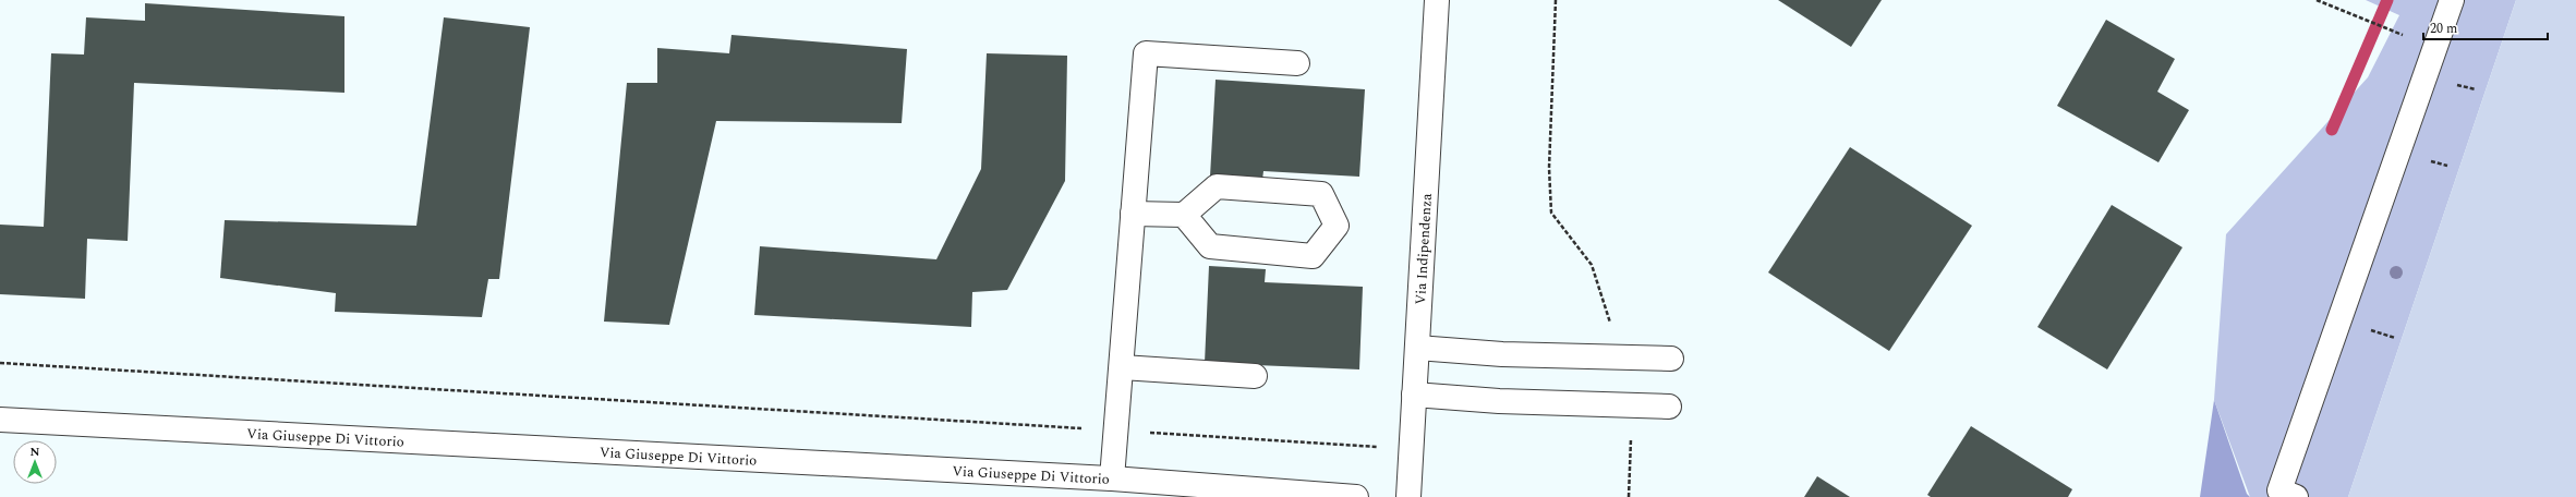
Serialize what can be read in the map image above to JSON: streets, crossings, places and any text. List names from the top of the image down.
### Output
{
  "streets": {
    "street": ["Via Indipendenza", "Via Giuseppe Di Vittorio"]
  },
  "scale_bar": "20 m",
  "north": "top"
}
